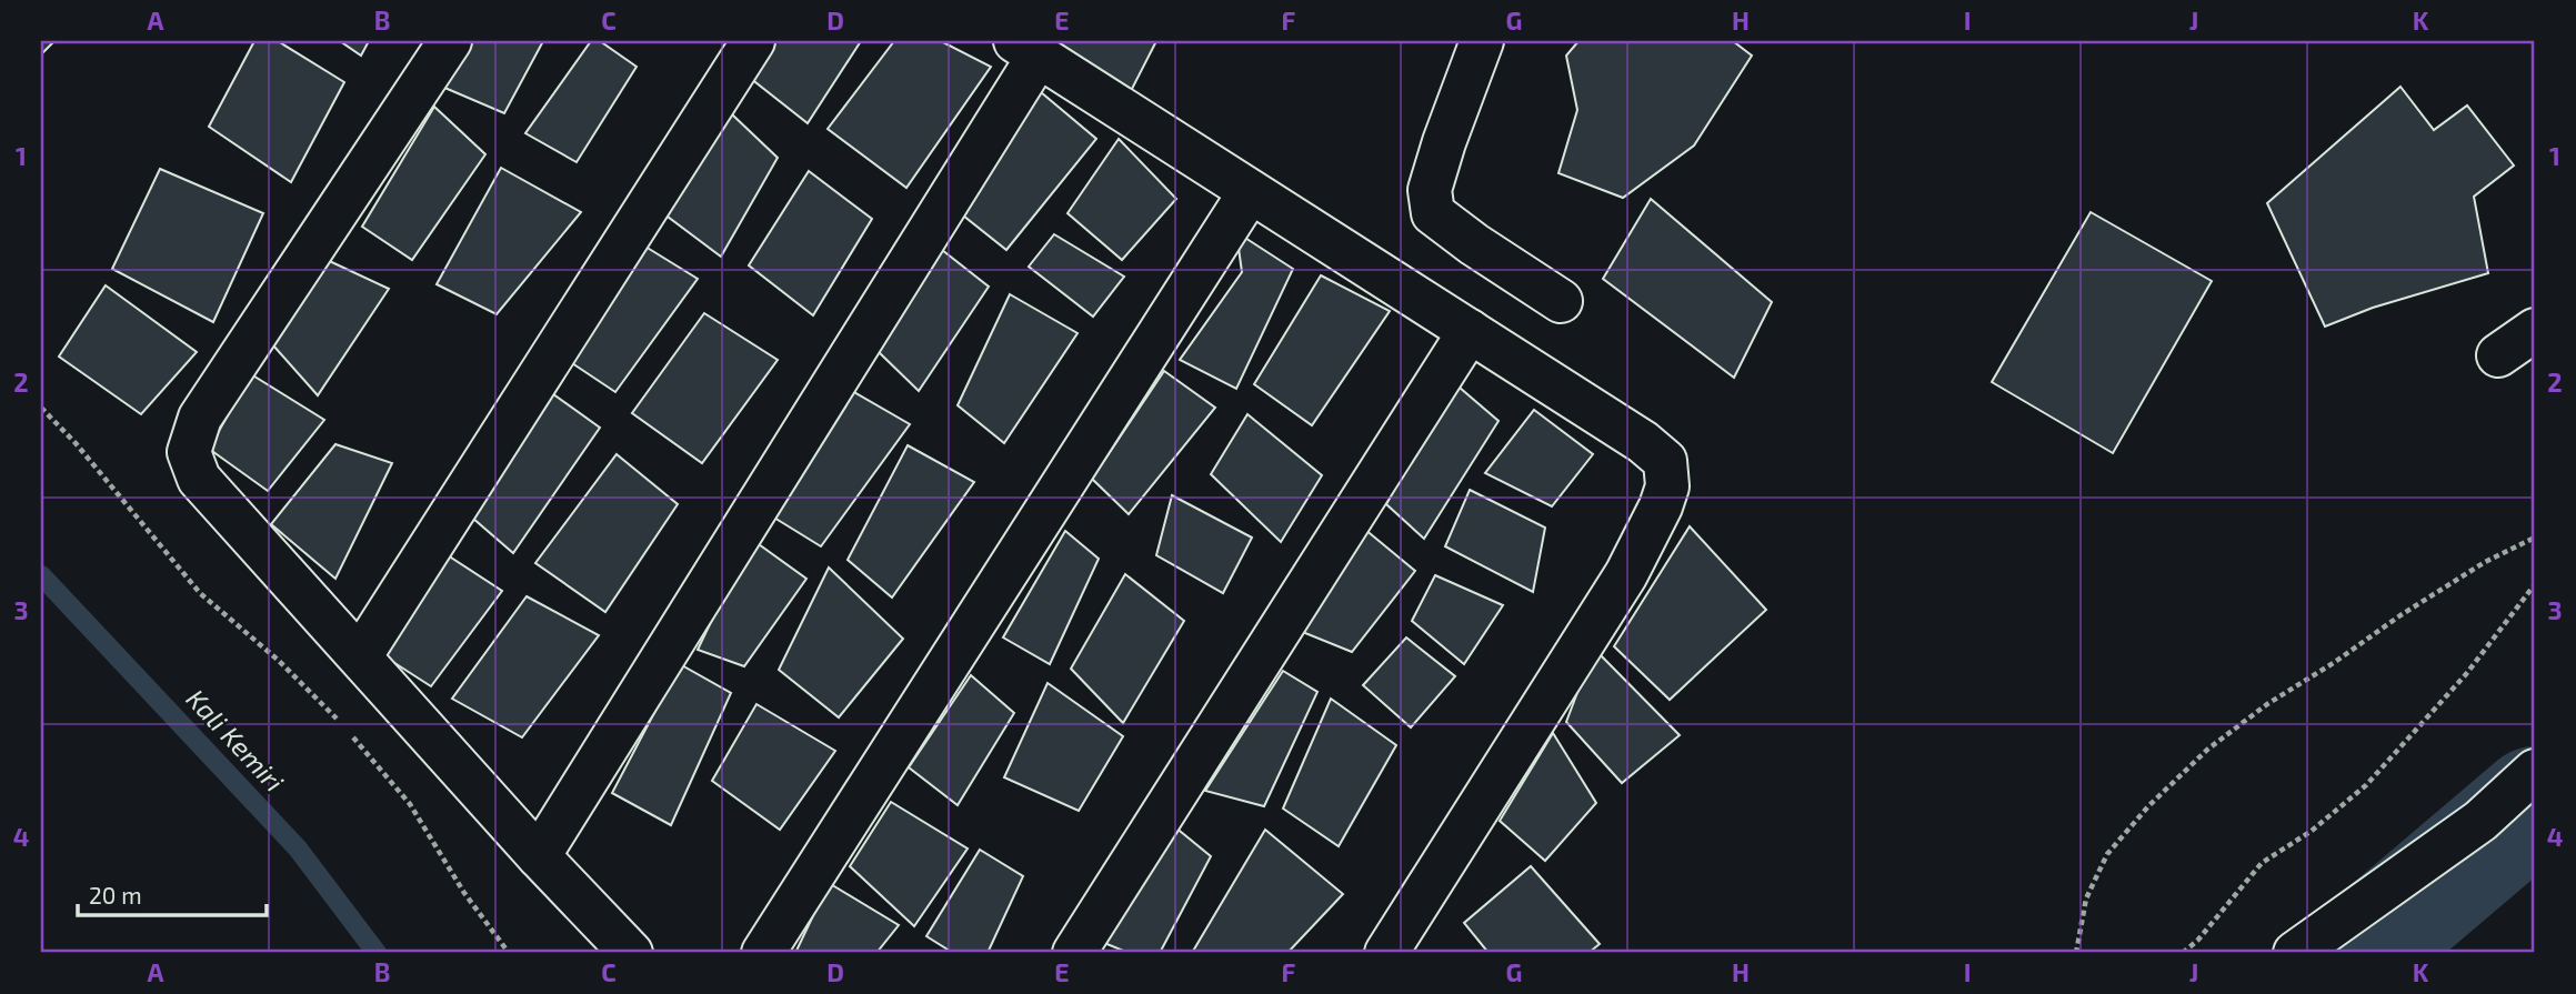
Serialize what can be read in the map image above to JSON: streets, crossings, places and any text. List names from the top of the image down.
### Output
{
  "water": ["Kali Kemiri"],
  "scale_bar": "20 m",
  "grid": {
    "columns": [
      "A",
      "B",
      "C",
      "D",
      "E",
      "F",
      "G",
      "H",
      "I",
      "J",
      "K"
    ],
    "rows": [
      "1",
      "2",
      "3",
      "4"
    ]
  }
}
